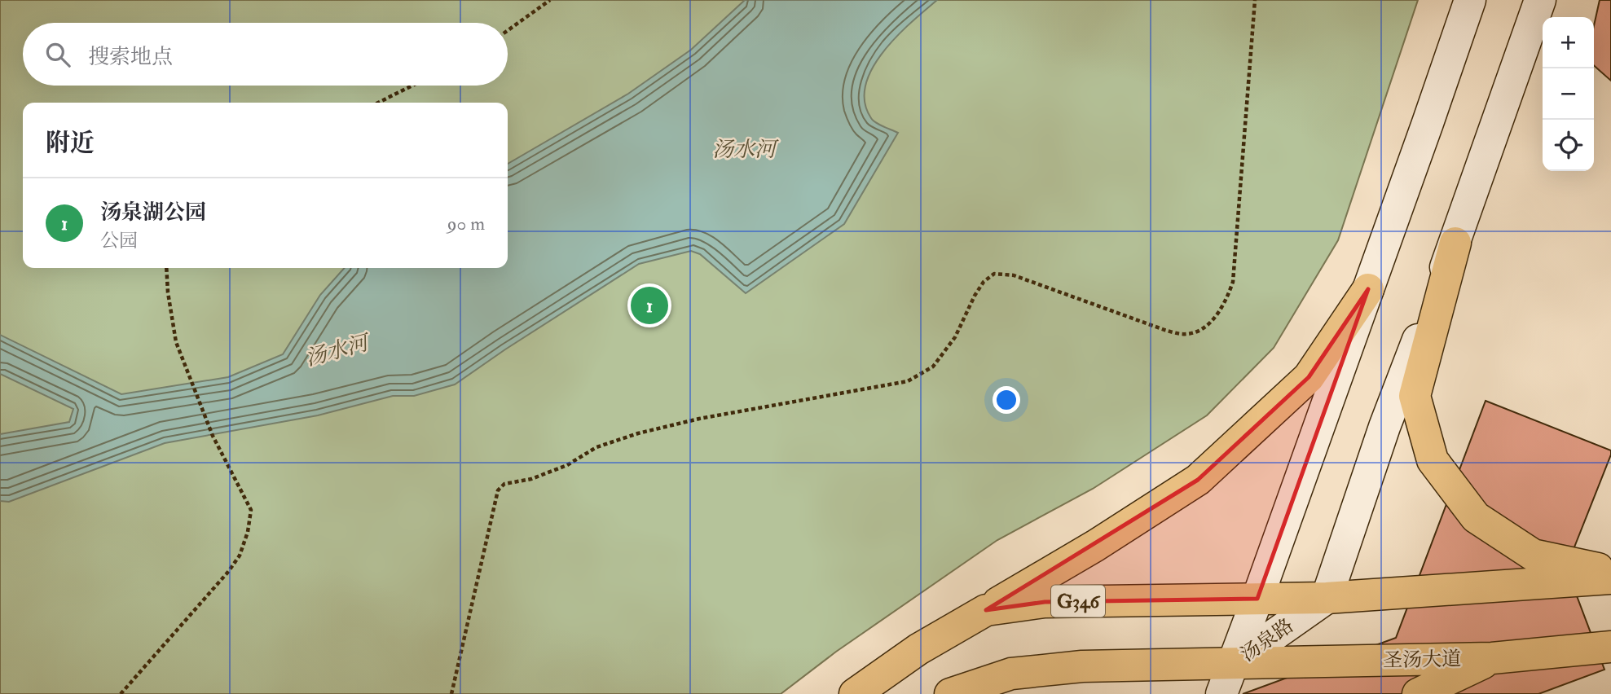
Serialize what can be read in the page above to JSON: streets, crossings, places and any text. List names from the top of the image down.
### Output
{
  "streets": {
    "main road": ["G346", "圣汤大道"],
    "street": ["汤泉路"]
  },
  "crossings": [
    ["G346", "汤泉路"],
    ["汤泉路", "圣汤大道"]
  ],
  "water": ["汤水河"],
  "page": {
    "map_buttons": ["+", "−"],
    "search": "搜索地点",
    "heading": "附近",
    "list": [
      {
        "mark": "1",
        "name": "汤泉湖公园",
        "note": "公园",
        "value": "90 m"
      }
    ],
    "pins": "1"
  }
}
